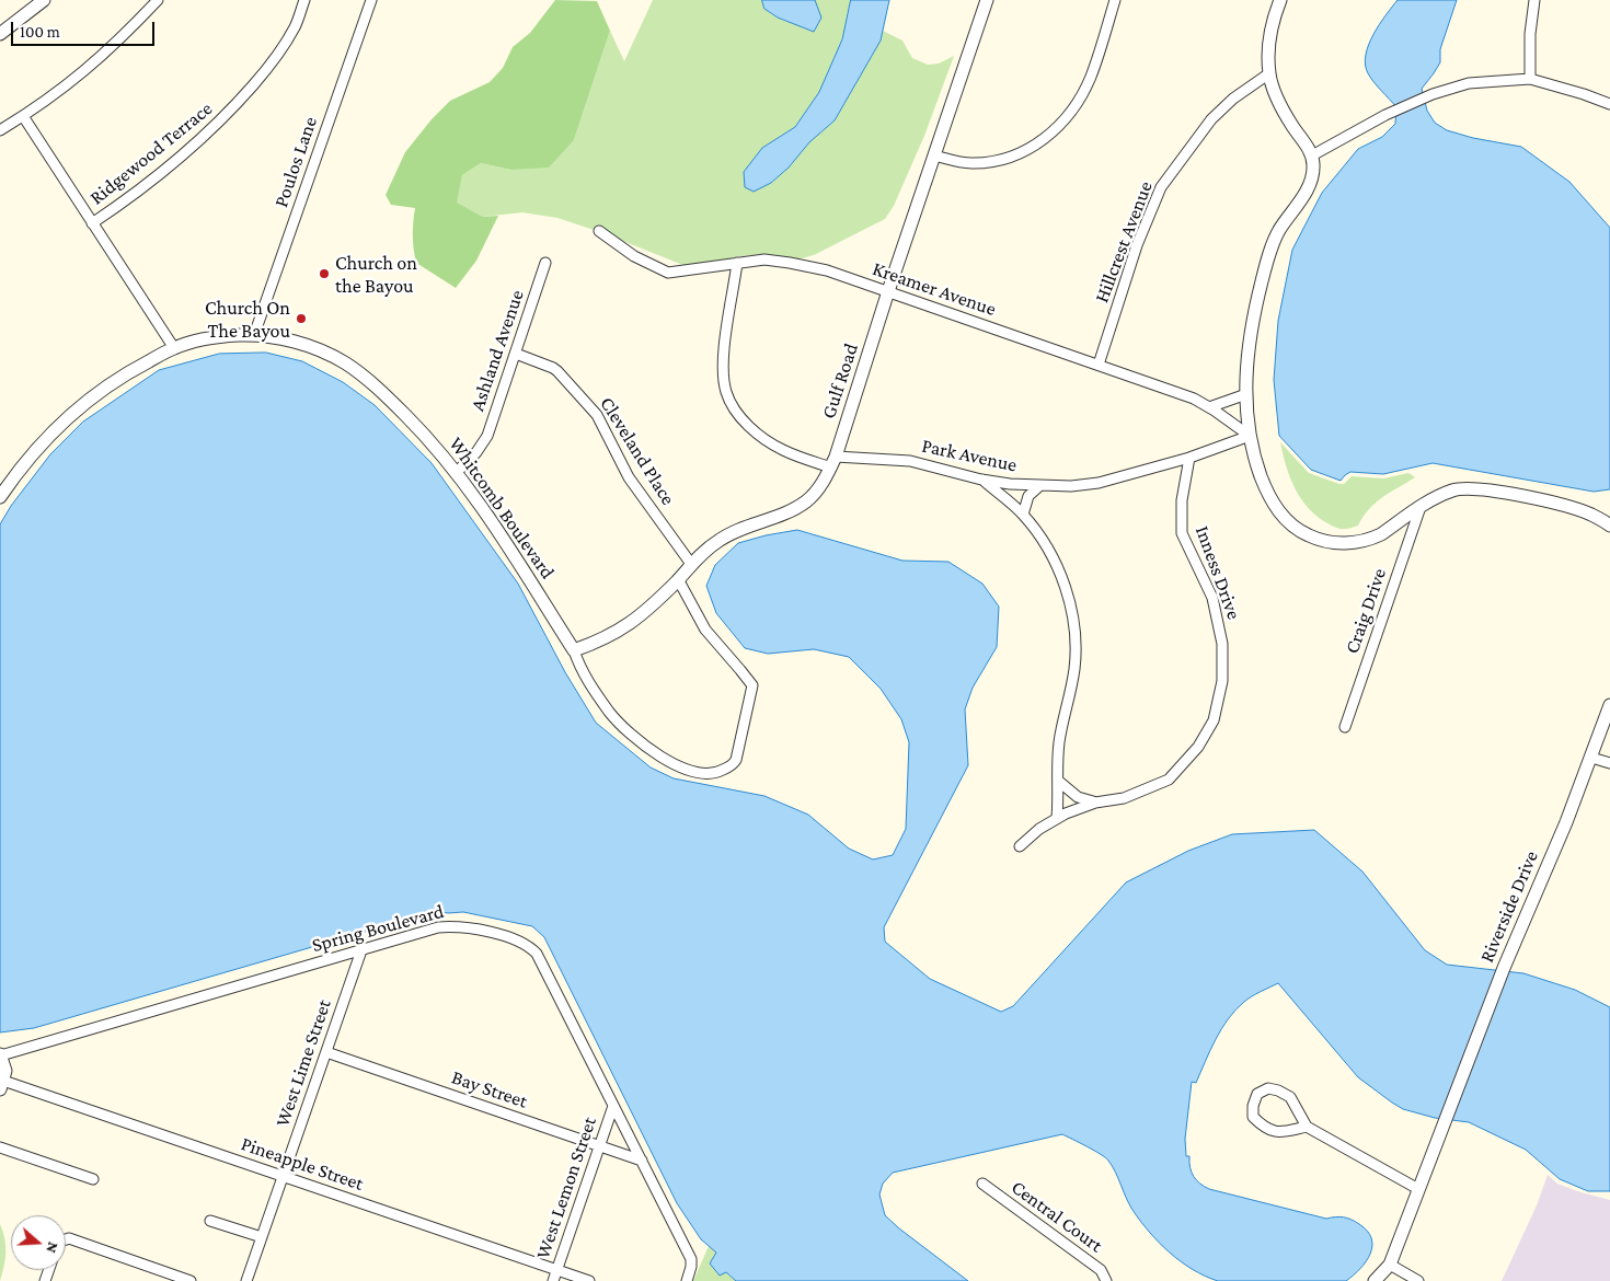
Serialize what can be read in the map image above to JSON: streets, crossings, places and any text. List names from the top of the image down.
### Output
{
  "streets": {
    "street": [
      "Ridgewood Terrace",
      "Poulos Lane",
      "Hillcrest Avenue",
      "Kreamer Avenue",
      "Ashland Avenue",
      "Gulf Road",
      "Cleveland Place",
      "Park Avenue",
      "Whitcomb Boulevard",
      "Inness Drive",
      "Craig Drive",
      "Riverside Drive",
      "Spring Boulevard",
      "West Lime Street",
      "Bay Street",
      "Pineapple Street",
      "West Lemon Street",
      "Central Court"
    ]
  },
  "crossings": [
    ["Poulos Lane", "Whitcomb Boulevard"],
    ["Hillcrest Avenue", "Kreamer Avenue"],
    ["Kreamer Avenue", "Gulf Road"],
    ["Kreamer Avenue", "Park Avenue"],
    ["Ashland Avenue", "Cleveland Place"],
    ["Ashland Avenue", "Whitcomb Boulevard"],
    ["Gulf Road", "Cleveland Place"],
    ["Gulf Road", "Park Avenue"],
    ["Gulf Road", "Whitcomb Boulevard"],
    ["Park Avenue", "Inness Drive"],
    ["Spring Boulevard", "West Lime Street"],
    ["Spring Boulevard", "Bay Street"],
    ["Spring Boulevard", "West Lemon Street"],
    ["West Lime Street", "Bay Street"],
    ["West Lime Street", "Pineapple Street"],
    ["Bay Street", "West Lemon Street"],
    ["Pineapple Street", "West Lemon Street"]
  ],
  "places": ["Church on the Bayou", "Church On The Bayou"],
  "scale_bar": "100 m",
  "north": "right"
}
